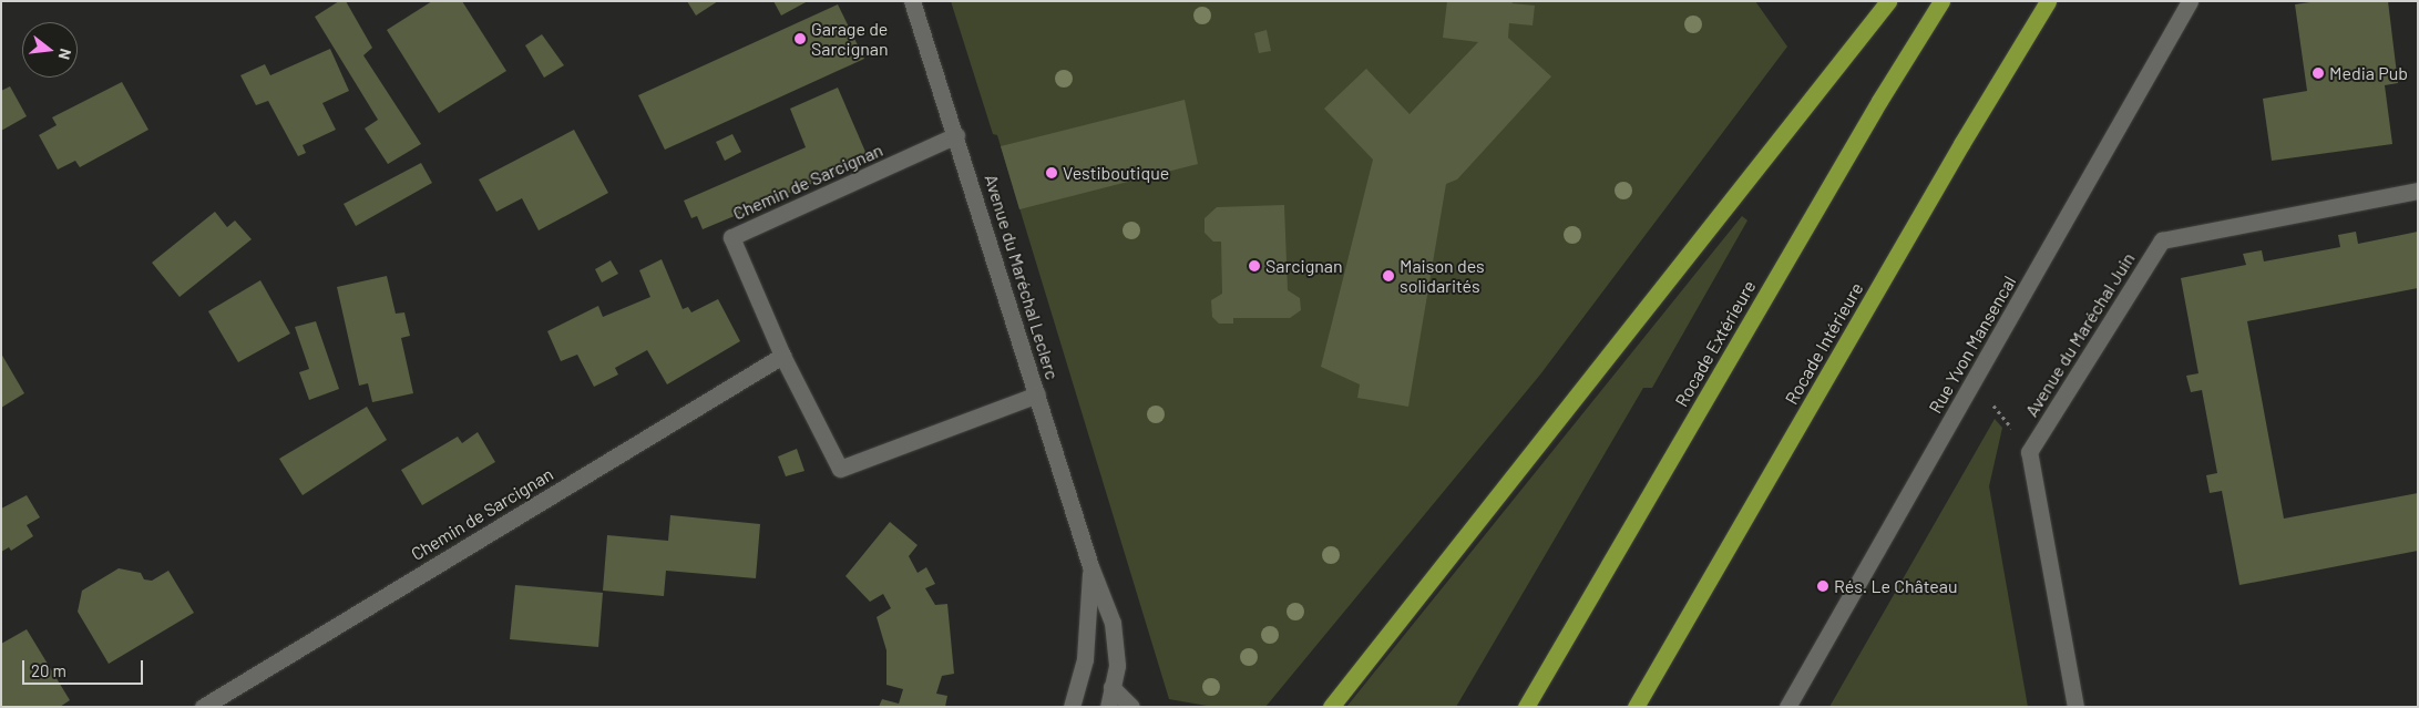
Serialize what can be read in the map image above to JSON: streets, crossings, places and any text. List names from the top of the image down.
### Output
{
  "streets": {
    "highway": ["Rocade Extérieure", "Rocade Intérieure"],
    "street": [
      "Chemin de Sarcignan",
      "Avenue du Maréchal Leclerc",
      "Avenue du Maréchal Juin",
      "Rue Yvon Mansencal"
    ]
  },
  "crossings": [
    ["Chemin de Sarcignan", "Avenue du Maréchal Leclerc"]
  ],
  "places": [
    "Garage de Sarcignan",
    "Media Pub",
    "Vestiboutique",
    "Sarcignan",
    "Maison des solidarités",
    "Rés. Le Château"
  ],
  "scale_bar": "20 m",
  "north": "right"
}
